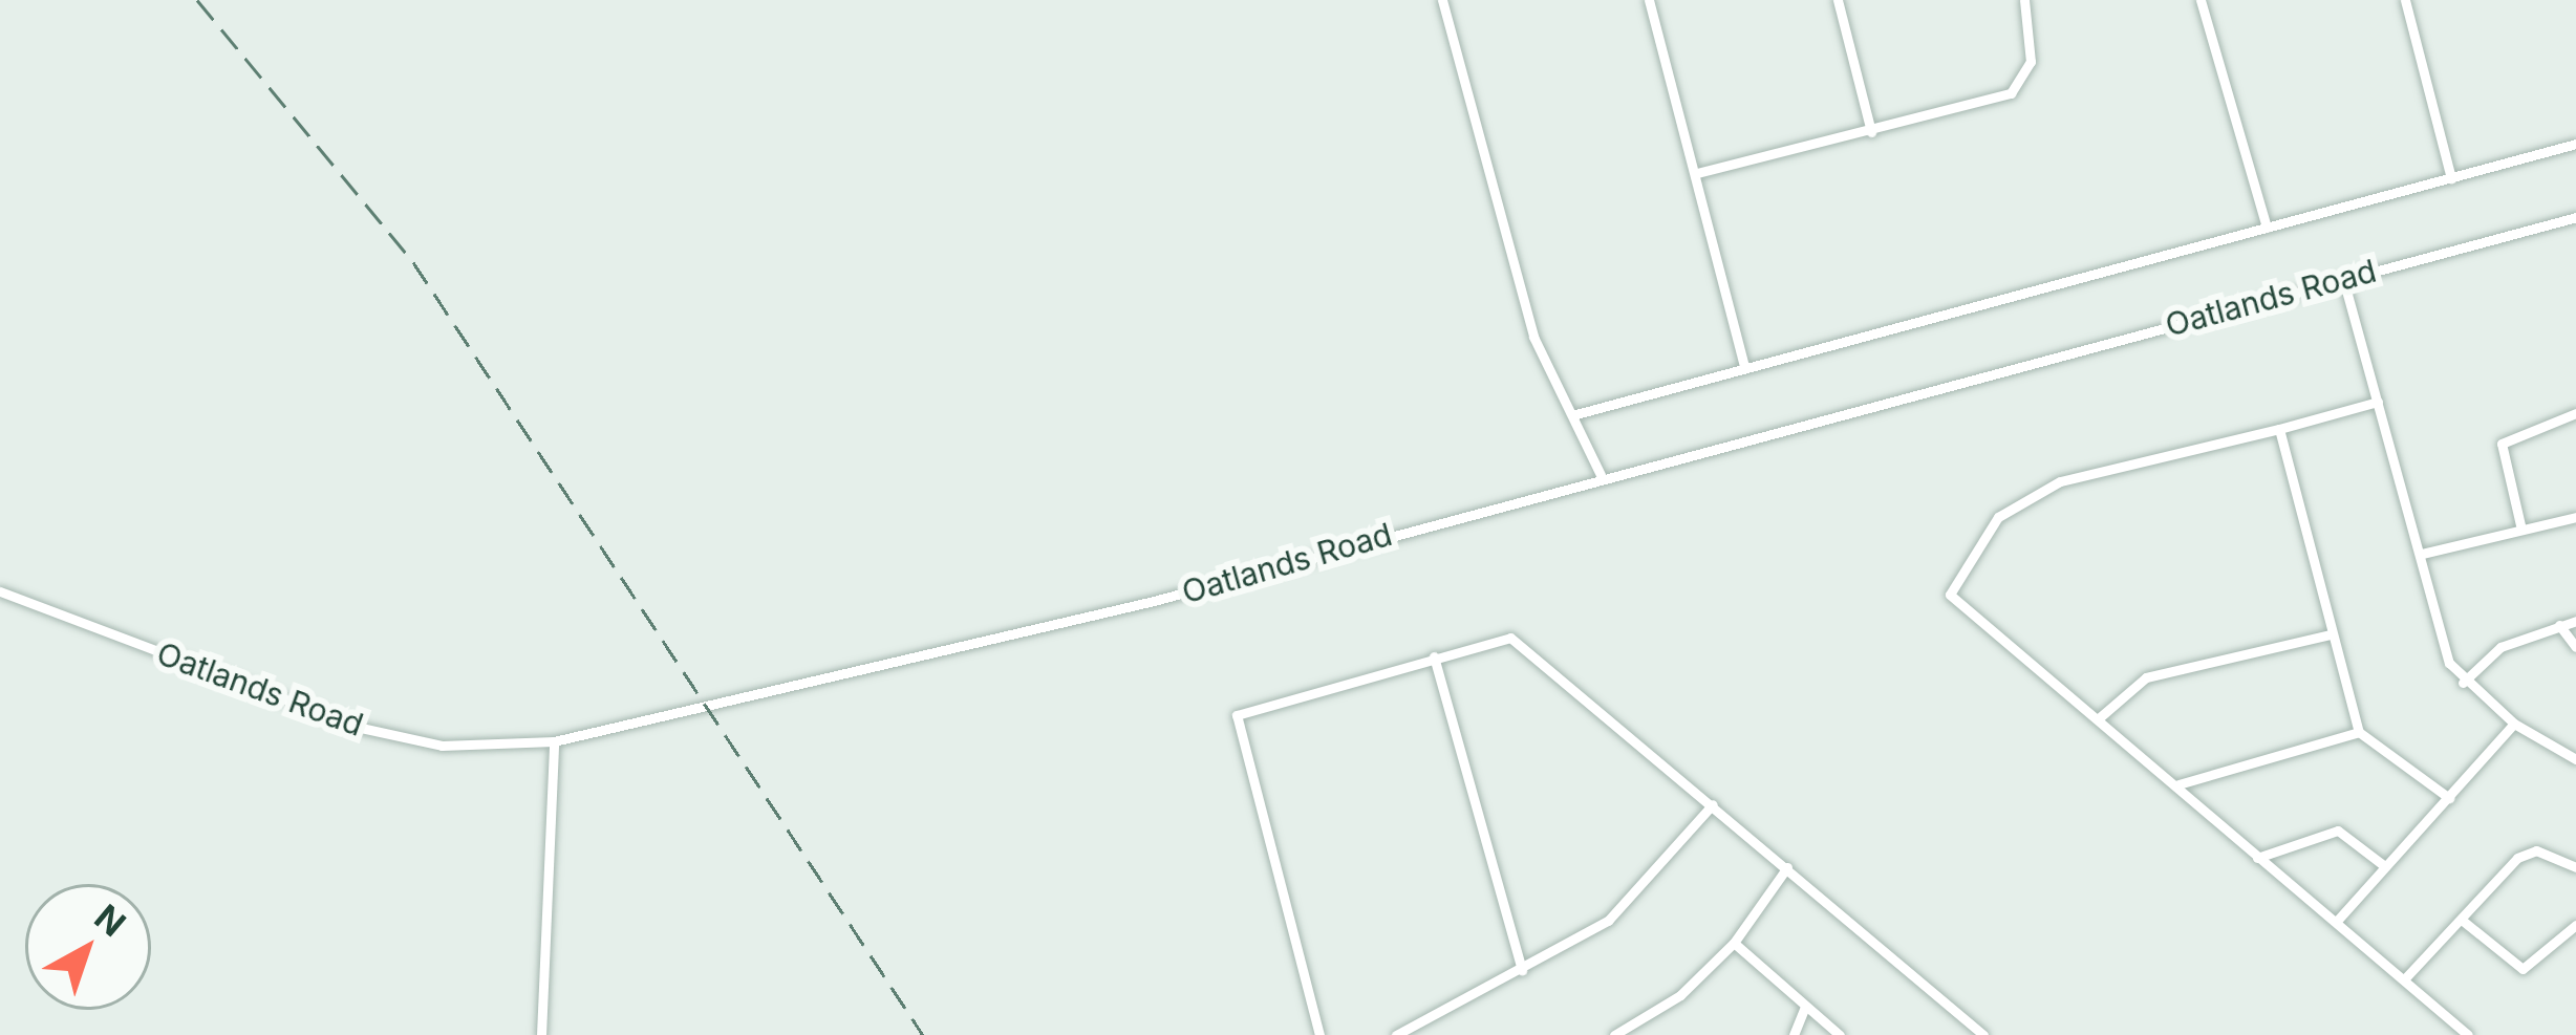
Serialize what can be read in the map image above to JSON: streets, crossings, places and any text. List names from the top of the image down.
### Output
{
  "streets": {
    "street": ["Oatlands Road"]
  },
  "north": "top right"
}
